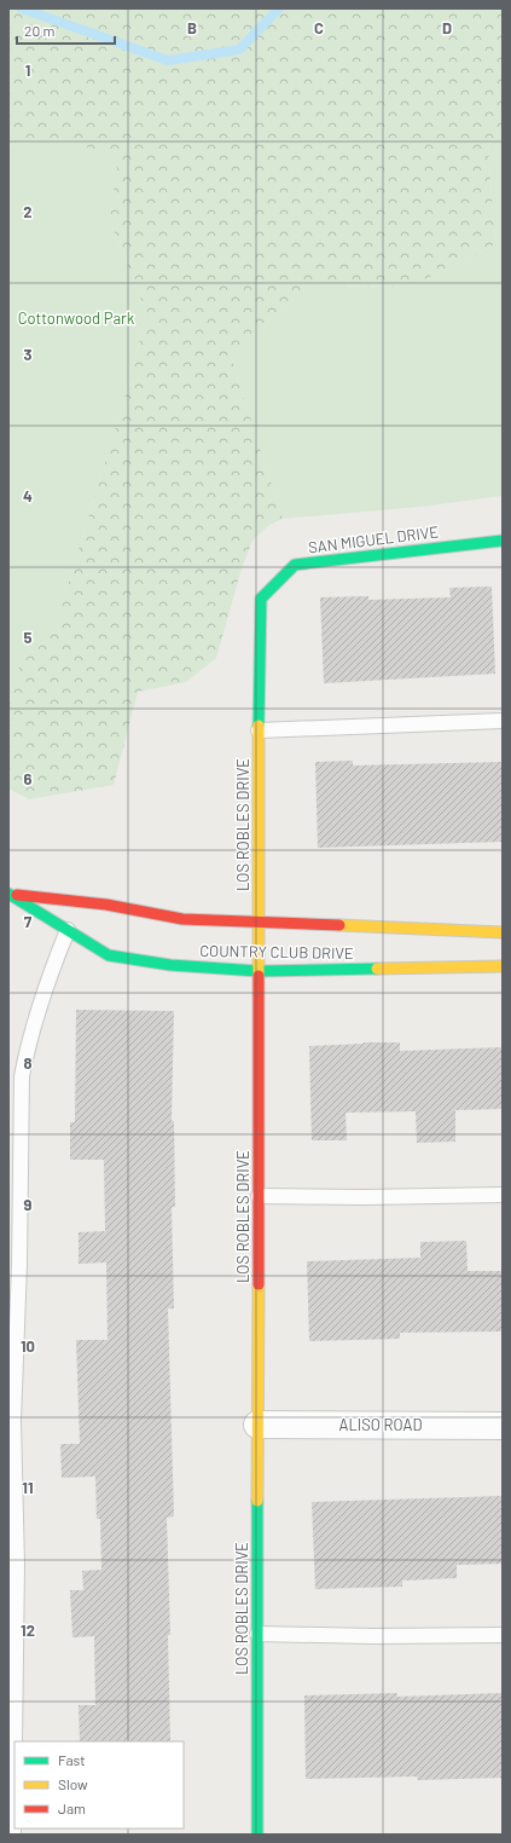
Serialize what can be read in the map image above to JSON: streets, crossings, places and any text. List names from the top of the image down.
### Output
{
  "streets": {
    "street": [
      "SAN MIGUEL DRIVE",
      "LOS ROBLES DRIVE",
      "COUNTRY CLUB DRIVE",
      "ALISO ROAD"
    ]
  },
  "crossings": [
    ["SAN MIGUEL DRIVE", "LOS ROBLES DRIVE"],
    ["LOS ROBLES DRIVE", "COUNTRY CLUB DRIVE"],
    ["LOS ROBLES DRIVE", "ALISO ROAD"]
  ],
  "parks": ["Cottonwood Park"],
  "legend": ["Fast", "Slow", "Jam"],
  "scale_bar": "20 m",
  "grid": {
    "columns": ["B", "C", "D"],
    "rows": [
      "1",
      "2",
      "3",
      "4",
      "5",
      "6",
      "7",
      "8",
      "9",
      "10",
      "11",
      "12"
    ]
  }
}
